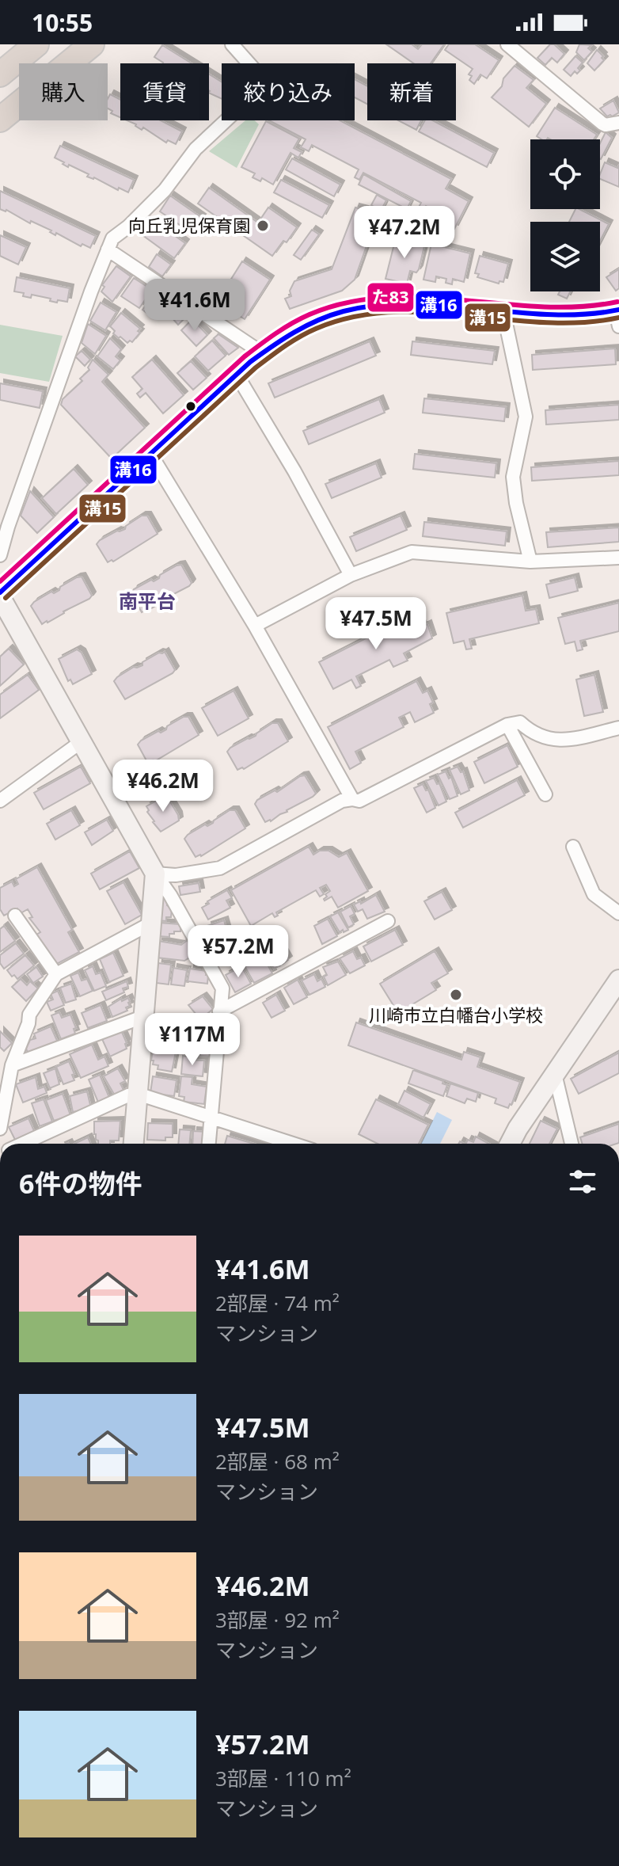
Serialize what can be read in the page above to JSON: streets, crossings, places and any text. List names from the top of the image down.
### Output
{
  "districts": ["南平台"],
  "places": ["向丘乳児保育園", "川崎市立白幡台小学校"],
  "lines": ["transit line た83", "transit line 溝16", "transit line 溝15"],
  "page": {
    "status": "10:55",
    "chip": [
      "購入",
      "賃貸",
      "絞り込み",
      "新着"
    ],
    "price": [
      "¥47.2M",
      "¥41.6M",
      "¥47.5M",
      "¥46.2M",
      "¥57.2M",
      "¥117M"
    ],
    "heading": "6件の物件",
    "list": [
      {
        "name": "¥41.6M",
        "note": "2部屋 · 74 m² · マンション"
      },
      {
        "name": "¥47.5M",
        "note": "2部屋 · 68 m² · マンション"
      },
      {
        "name": "¥46.2M",
        "note": "3部屋 · 92 m² · マンション"
      },
      {
        "name": "¥57.2M",
        "note": "3部屋 · 110 m² · マンション"
      }
    ]
  }
}
